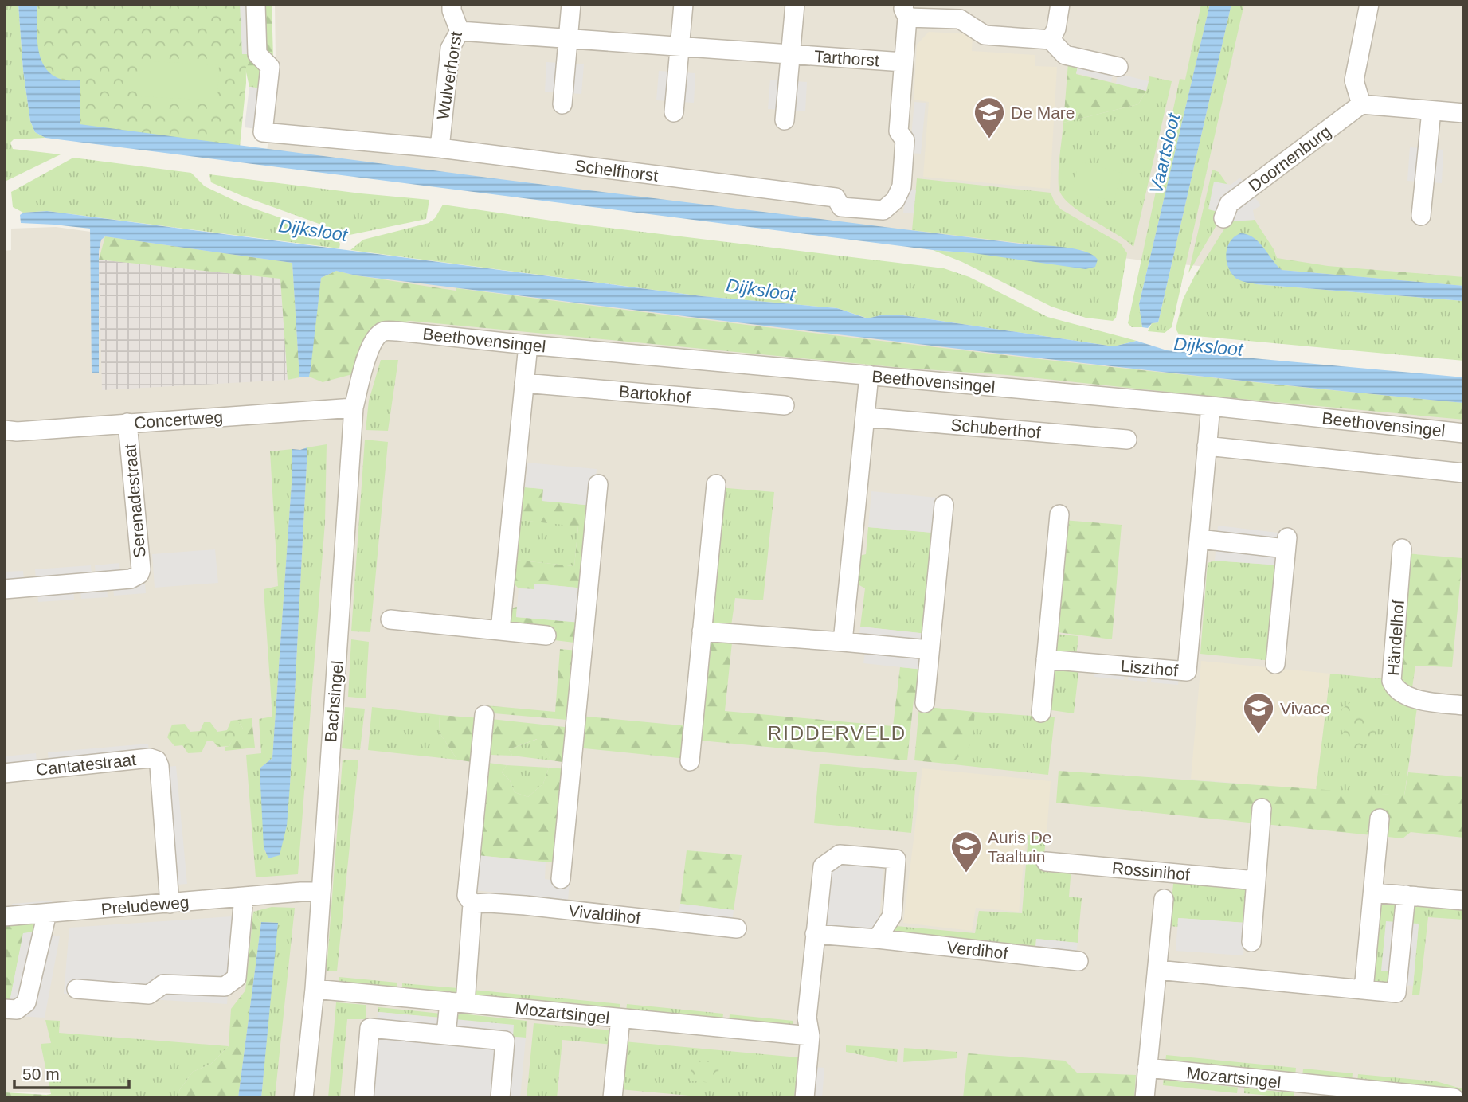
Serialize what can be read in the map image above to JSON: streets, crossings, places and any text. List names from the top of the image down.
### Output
{
  "streets": {
    "street": [
      "Tarthorst",
      "Wulverhorst",
      "Doornenburg",
      "Schelfhorst",
      "Beethovensingel",
      "Bartokhof",
      "Concertweg",
      "Schuberthof",
      "Serenadestraat",
      "Händelhof",
      "Liszthof",
      "Bachsingel",
      "Cantatestraat",
      "Rossinihof",
      "Preludeweg",
      "Vivaldihof",
      "Verdihof",
      "Mozartsingel"
    ]
  },
  "crossings": [
    ["Tarthorst", "Wulverhorst"],
    ["Tarthorst", "Schelfhorst"],
    ["Wulverhorst", "Schelfhorst"],
    ["Beethovensingel", "Liszthof"],
    ["Beethovensingel", "Bachsingel"],
    ["Concertweg", "Serenadestraat"],
    ["Concertweg", "Bachsingel"],
    ["Bachsingel", "Preludeweg"],
    ["Bachsingel", "Mozartsingel"],
    ["Cantatestraat", "Preludeweg"],
    ["Rossinihof", "Mozartsingel"]
  ],
  "districts": ["RIDDERVELD"],
  "water": ["Vaartsloot", "Dijksloot"],
  "places": {
    "school or university": ["De Mare", "Vivace", "Auris De Taaltuin"]
  },
  "scale_bar": "50 m"
}
